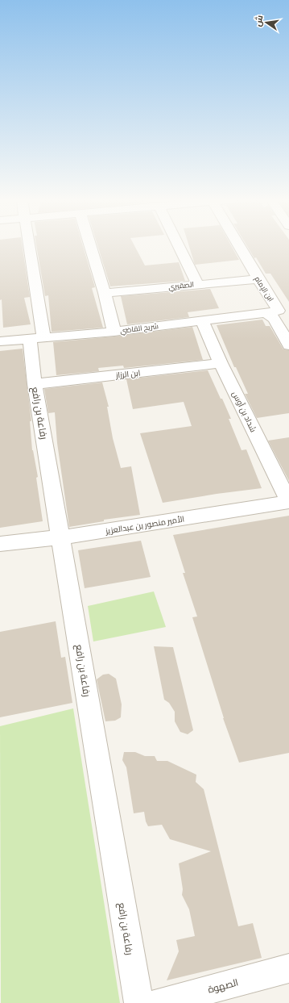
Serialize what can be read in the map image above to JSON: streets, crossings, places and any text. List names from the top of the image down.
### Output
{
  "streets": {
    "street": [
      "الصقيري",
      "ابن الإمام",
      "شريح القاضي",
      "ابن الرزاز",
      "شداد بن أوس",
      "رفاعة بن رافع",
      "الأمير منصور بن عبدالعزيز",
      "الصهوة"
    ]
  },
  "crossings": [
    ["الصقيري", "ابن الإمام"],
    ["ابن الإمام", "شريح القاضي"],
    ["شريح القاضي", "شداد بن أوس"],
    ["شريح القاضي", "رفاعة بن رافع"],
    ["ابن الرزاز", "شداد بن أوس"],
    ["ابن الرزاز", "رفاعة بن رافع"],
    ["شداد بن أوس", "الأمير منصور بن عبدالعزيز"],
    ["رفاعة بن رافع", "الأمير منصور بن عبدالعزيز"]
  ],
  "north": "left"
}
